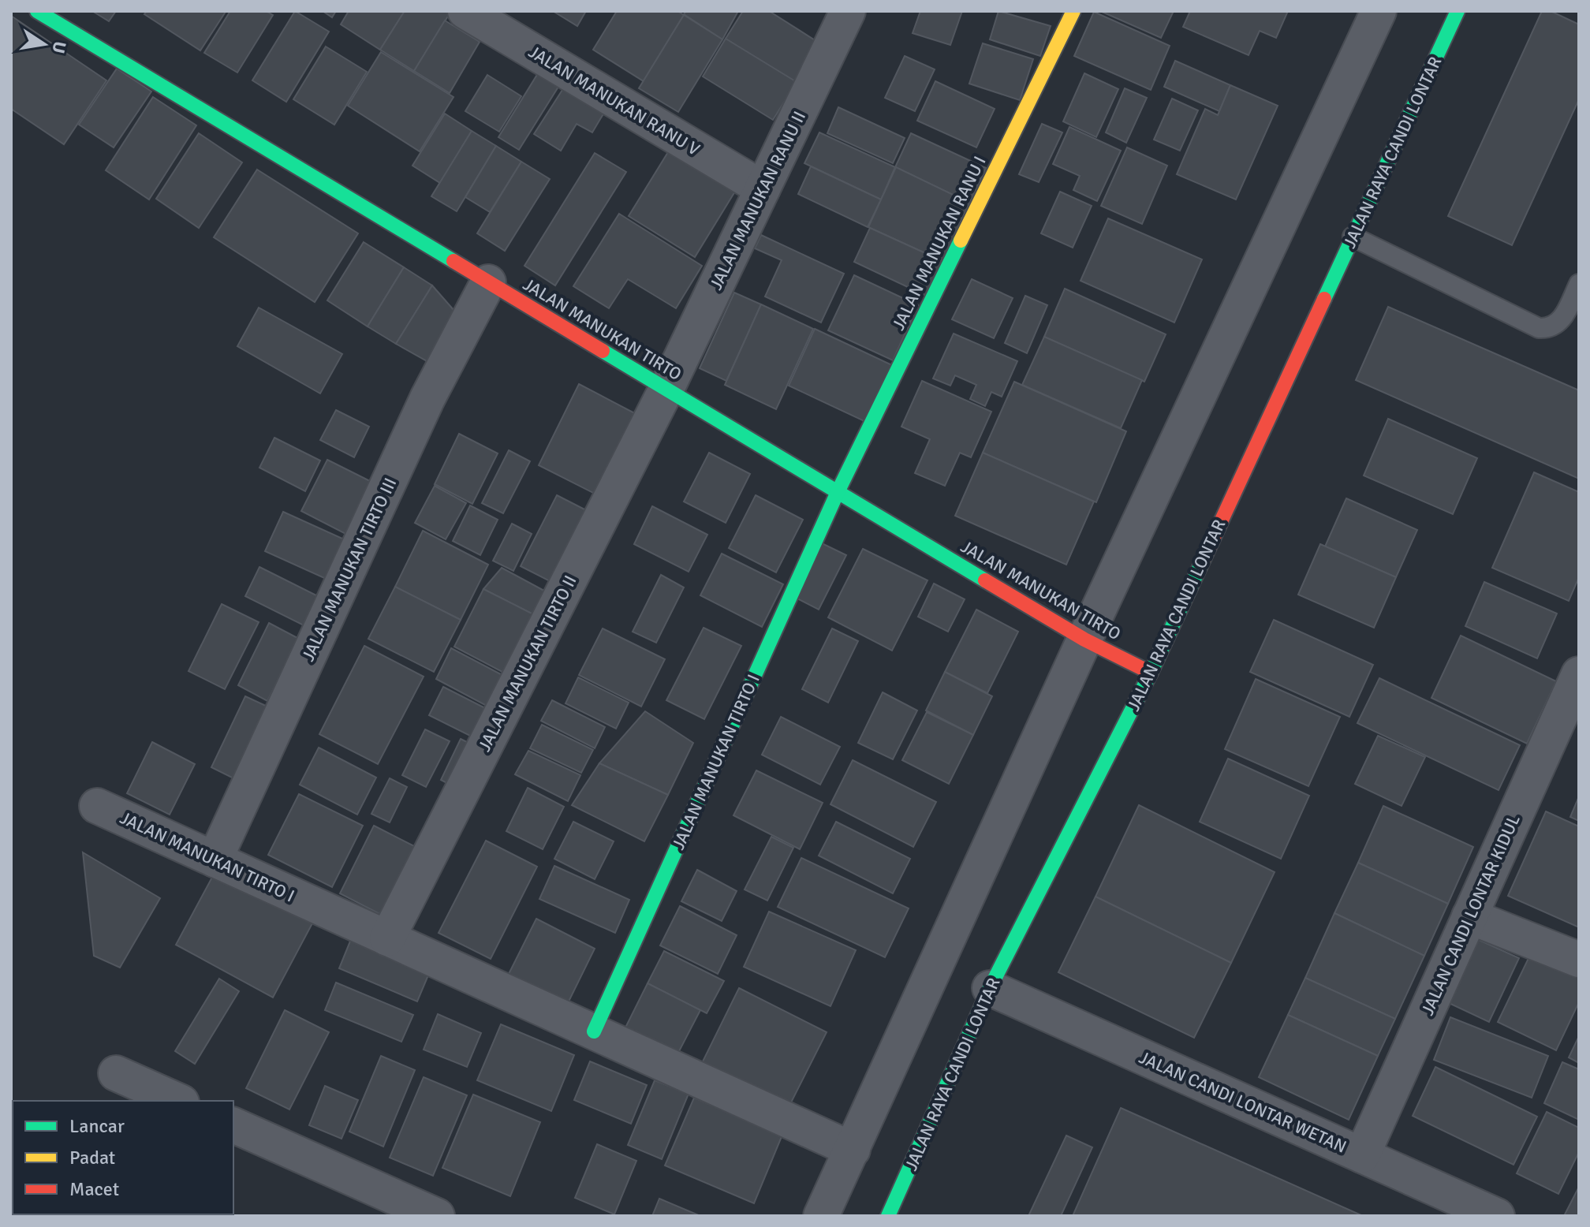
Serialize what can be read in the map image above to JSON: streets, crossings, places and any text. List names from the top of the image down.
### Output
{
  "streets": {
    "street": [
      "JALAN MANUKAN RANU V",
      "JALAN RAYA CANDI LONTAR",
      "JALAN MANUKAN RANU II",
      "JALAN MANUKAN RANU I",
      "JALAN MANUKAN TIRTO",
      "JALAN MANUKAN TIRTO III",
      "JALAN MANUKAN TIRTO II",
      "JALAN MANUKAN TIRTO I",
      "JALAN CANDI LONTAR KIDUL",
      "JALAN CANDI LONTAR WETAN"
    ]
  },
  "crossings": [
    ["JALAN MANUKAN RANU V", "JALAN MANUKAN RANU II"],
    ["JALAN RAYA CANDI LONTAR", "JALAN MANUKAN TIRTO"],
    ["JALAN RAYA CANDI LONTAR", "JALAN CANDI LONTAR WETAN"],
    ["JALAN MANUKAN RANU II", "JALAN MANUKAN TIRTO"],
    ["JALAN MANUKAN RANU II", "JALAN MANUKAN TIRTO II"],
    ["JALAN MANUKAN RANU I", "JALAN MANUKAN TIRTO"],
    ["JALAN MANUKAN RANU I", "JALAN MANUKAN TIRTO I"],
    ["JALAN MANUKAN TIRTO", "JALAN MANUKAN TIRTO III"],
    ["JALAN MANUKAN TIRTO", "JALAN MANUKAN TIRTO II"],
    ["JALAN MANUKAN TIRTO", "JALAN MANUKAN TIRTO I"],
    ["JALAN MANUKAN TIRTO III", "JALAN MANUKAN TIRTO I"],
    ["JALAN MANUKAN TIRTO II", "JALAN MANUKAN TIRTO I"],
    ["JALAN CANDI LONTAR KIDUL", "JALAN CANDI LONTAR WETAN"]
  ],
  "legend": ["Lancar", "Padat", "Macet"],
  "north": "right"
}
